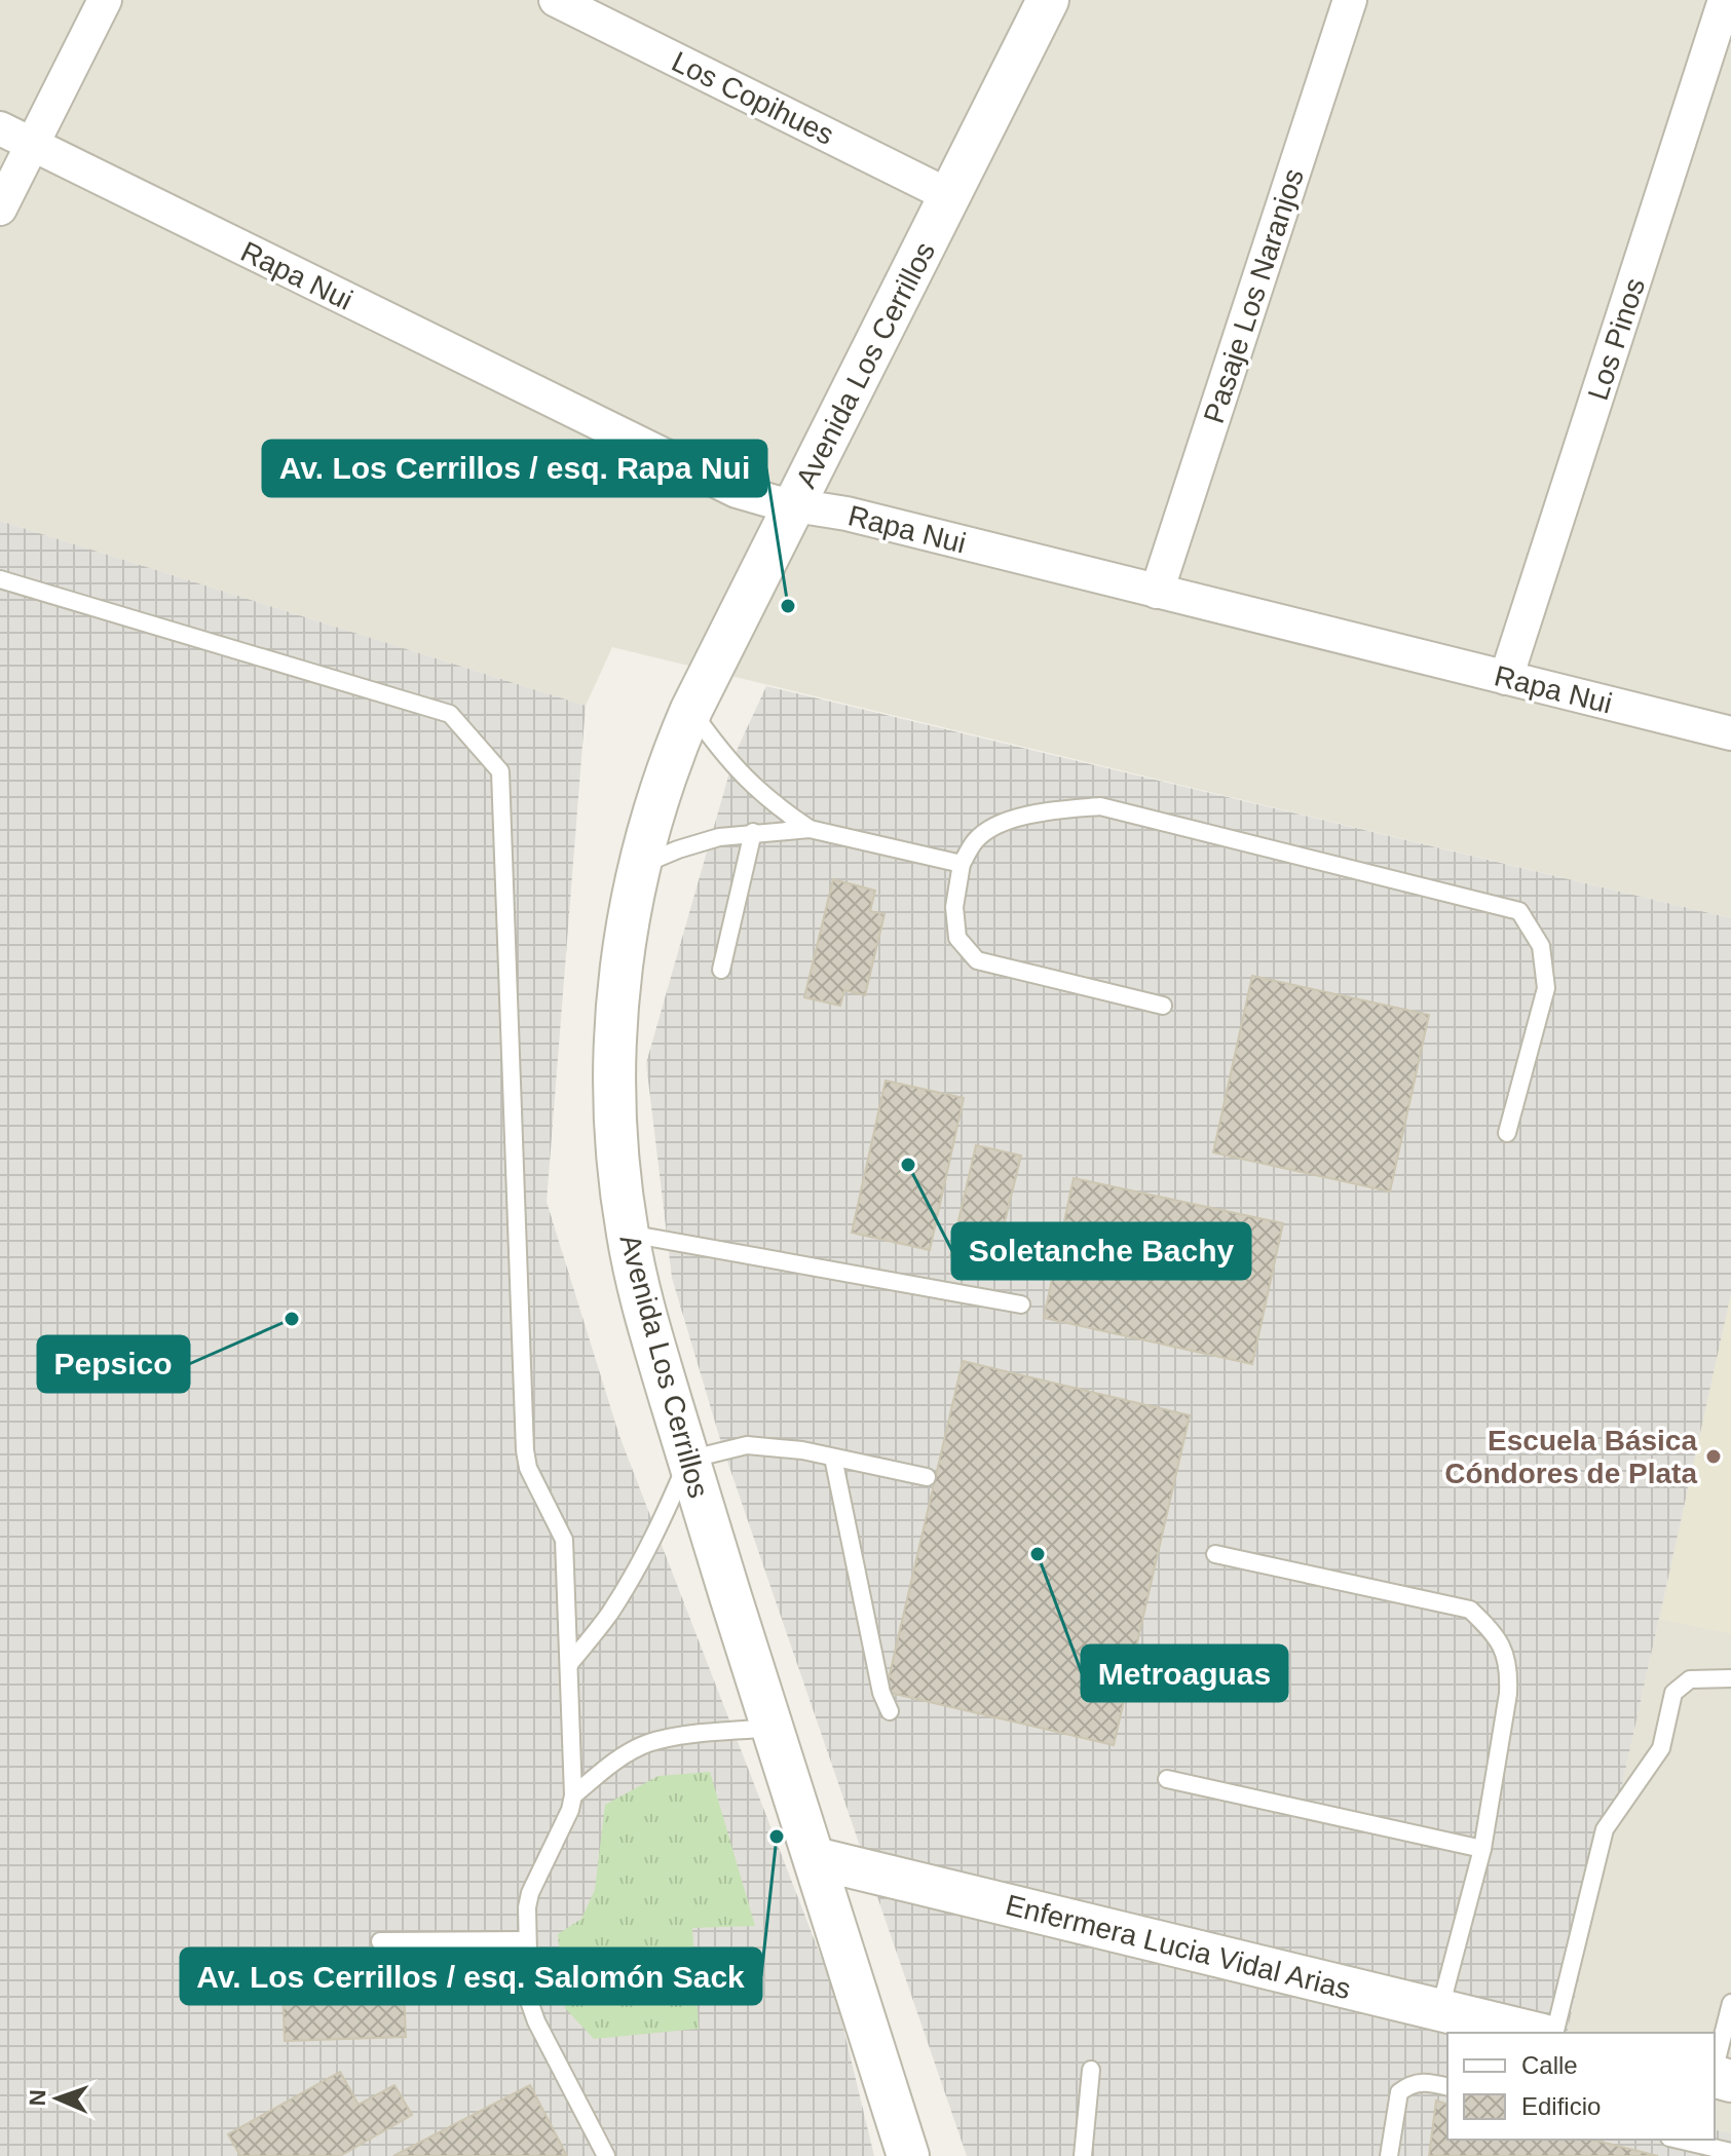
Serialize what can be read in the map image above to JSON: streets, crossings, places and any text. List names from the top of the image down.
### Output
{
  "streets": {
    "street": [
      "Los Copihues",
      "Rapa Nui",
      "Pasaje Los Naranjos",
      "Los Pinos",
      "Avenida Los Cerrillos",
      "Enfermera Lucia Vidal Arias"
    ]
  },
  "crossings": [
    ["Los Copihues", "Avenida Los Cerrillos"],
    ["Rapa Nui", "Pasaje Los Naranjos"],
    ["Rapa Nui", "Los Pinos"],
    ["Rapa Nui", "Avenida Los Cerrillos"],
    ["Avenida Los Cerrillos", "Enfermera Lucia Vidal Arias"]
  ],
  "places": [
    "Av. Los Cerrillos / esq. Rapa Nui",
    "Soletanche Bachy",
    "Pepsico",
    "Escuela Básica Cóndores de Plata",
    "Metroaguas",
    "Av. Los Cerrillos / esq. Salomón Sack"
  ],
  "legend": ["Calle", "Edificio"],
  "north": "left"
}
